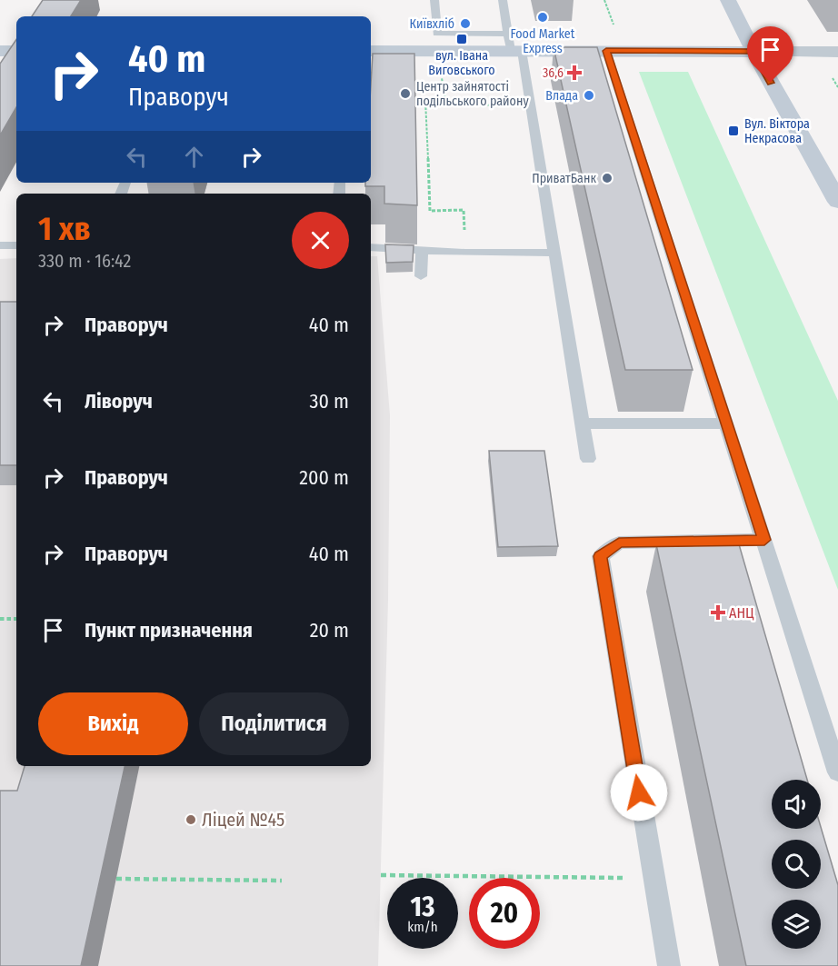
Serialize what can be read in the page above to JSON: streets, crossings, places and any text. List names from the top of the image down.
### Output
{
  "places": {
    "other": [
      "Food Market Express",
      "Київхліб",
      "Центр зайнятості подільського району",
      "Влада",
      "ПриватБанк",
      "Ліцей №45"
    ],
    "transit": ["вул. Івана Виговського", "Вул. Віктора Некрасова"],
    "health": ["36,6", "АНЦ"]
  },
  "page": {
    "turn": ["40 m", "Праворуч"],
    "heading": ["1 хв", "330 m · 16:42"],
    "list": [
      {
        "name": "Праворуч",
        "value": "40 m"
      },
      {
        "name": "Ліворуч",
        "value": "30 m"
      },
      {
        "name": "Праворуч",
        "value": "200 m"
      },
      {
        "name": "Праворуч",
        "value": "40 m"
      },
      {
        "name": "Пункт призначення",
        "value": "20 m"
      }
    ],
    "buttons": ["Вихід", "Поділитися"],
    "speed": "13 km/h",
    "limit": "20"
  }
}
